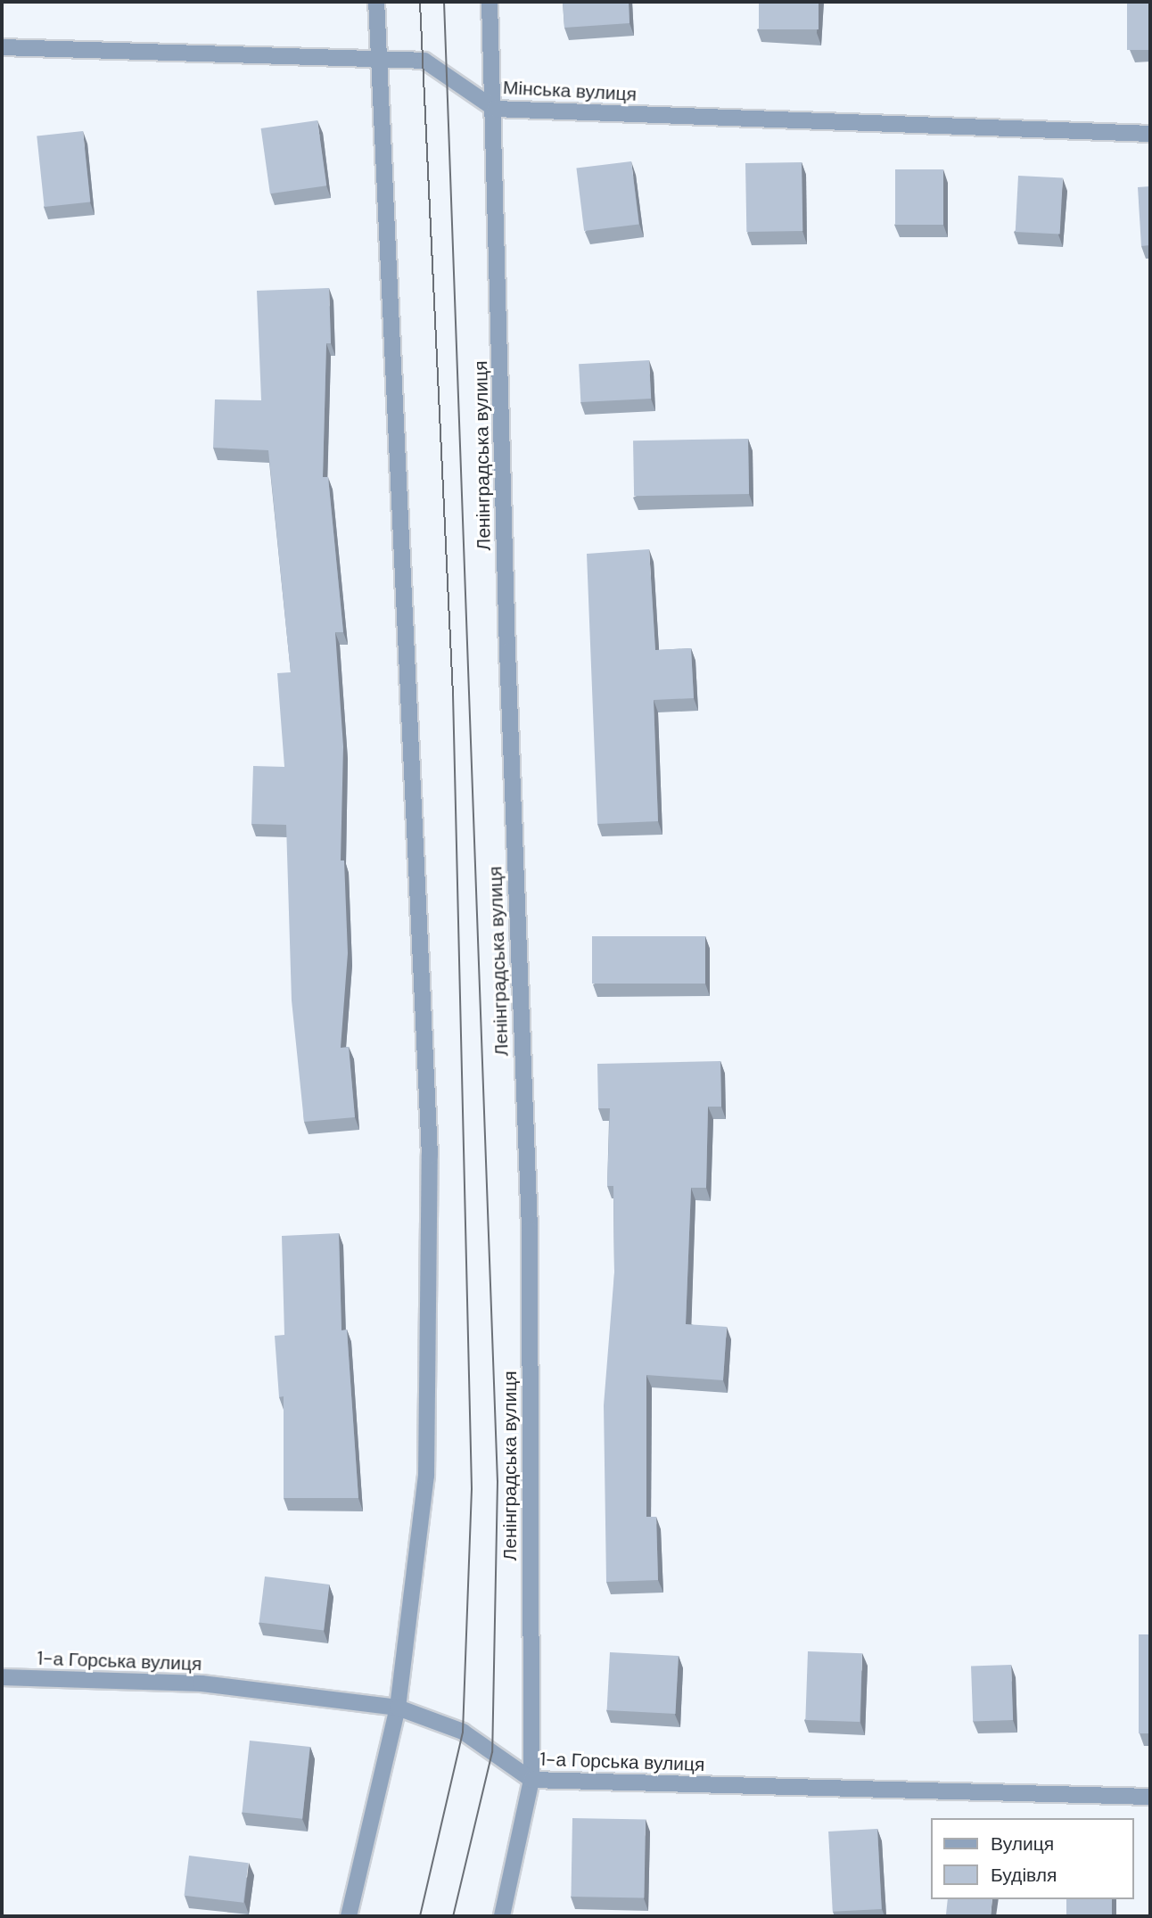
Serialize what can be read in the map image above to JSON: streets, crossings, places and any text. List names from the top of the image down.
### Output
{
  "streets": {
    "street": ["Мінська вулиця", "Ленінградська вулиця", "1-а Горська вулиця"]
  },
  "crossings": [
    ["Мінська вулиця", "Ленінградська вулиця"],
    ["Ленінградська вулиця", "1-а Горська вулиця"]
  ],
  "legend": ["Вулиця", "Будівля"]
}
